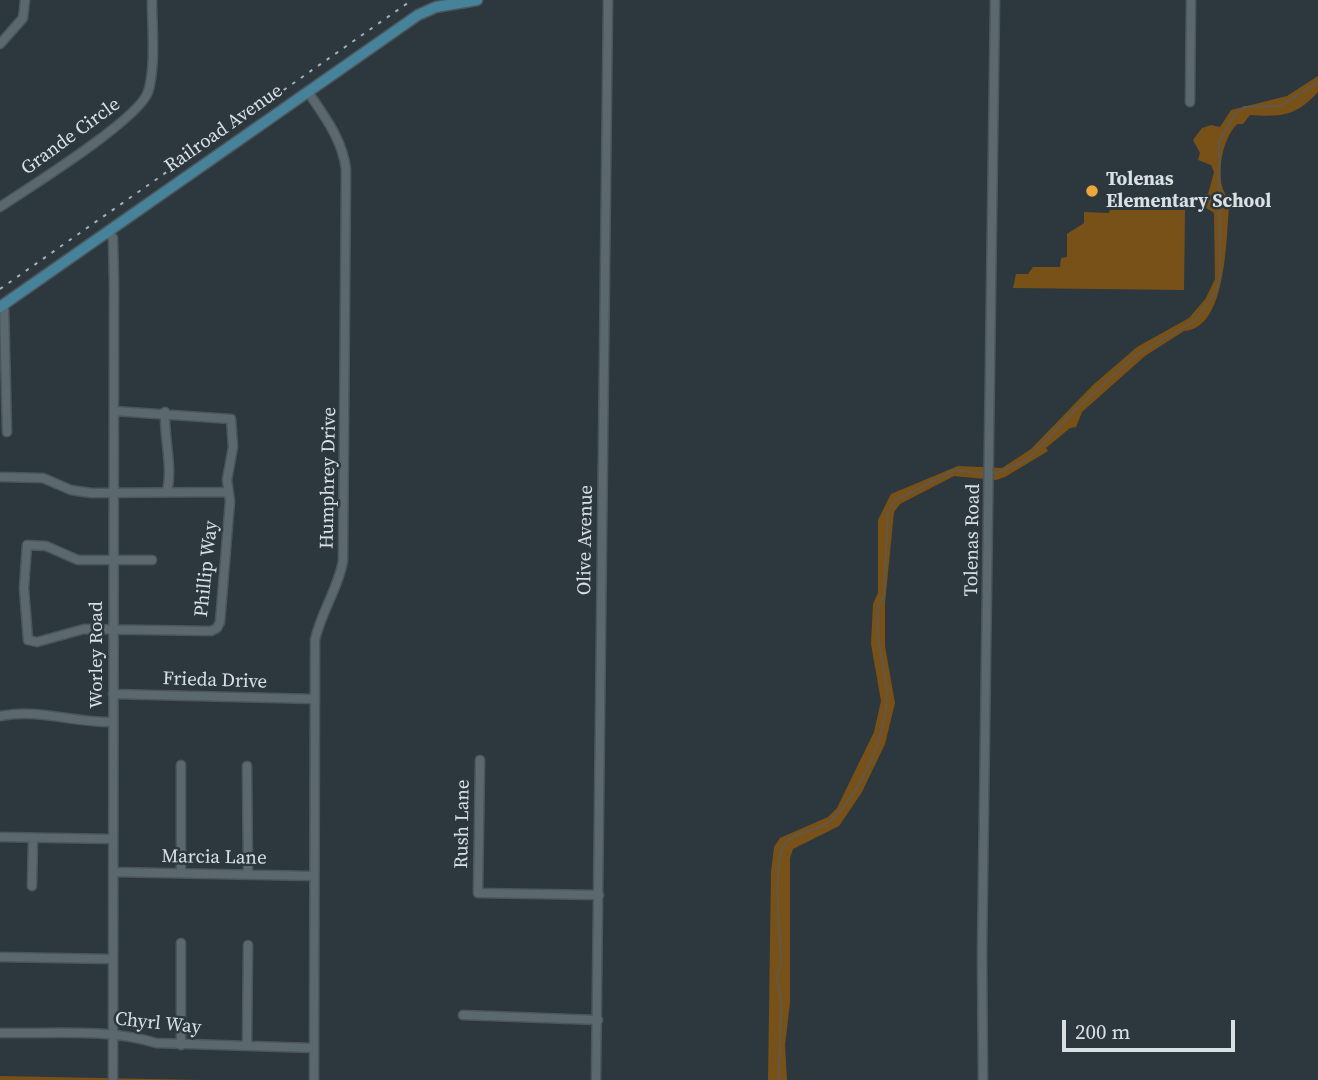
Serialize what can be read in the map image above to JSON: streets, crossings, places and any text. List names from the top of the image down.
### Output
{
  "streets": {
    "main road": ["Railroad Avenue"],
    "street": [
      "Grande Circle",
      "Humphrey Drive",
      "Olive Avenue",
      "Tolenas Road",
      "Phillip Way",
      "Worley Road",
      "Frieda Drive",
      "Rush Lane",
      "Marcia Lane",
      "Chyrl Way"
    ]
  },
  "crossings": [
    ["Railroad Avenue", "Humphrey Drive"],
    ["Railroad Avenue", "Worley Road"],
    ["Humphrey Drive", "Frieda Drive"],
    ["Humphrey Drive", "Marcia Lane"],
    ["Humphrey Drive", "Chyrl Way"],
    ["Olive Avenue", "Rush Lane"],
    ["Phillip Way", "Worley Road"],
    ["Worley Road", "Frieda Drive"],
    ["Worley Road", "Marcia Lane"],
    ["Worley Road", "Chyrl Way"]
  ],
  "places": ["Tolenas Elementary School"],
  "scale_bar": "200 m"
}
